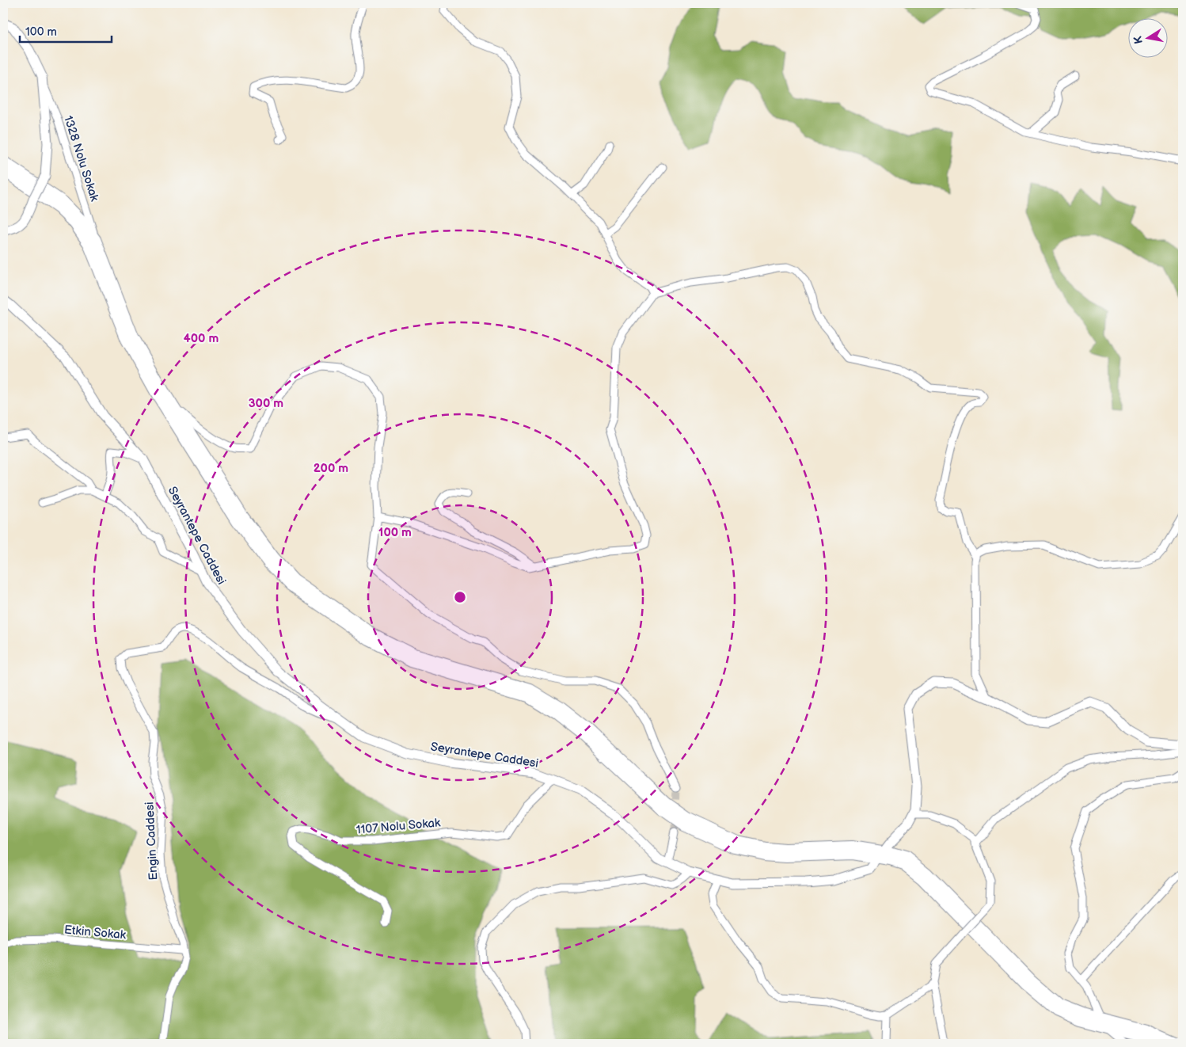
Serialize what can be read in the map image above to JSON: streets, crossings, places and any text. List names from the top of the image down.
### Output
{
  "streets": {
    "street": [
      "1328 Nolu Sokak",
      "Seyrantepe Caddesi",
      "1107 Nolu Sokak",
      "Engin Caddesi",
      "Etkin Sokak"
    ]
  },
  "crossings": [
    ["Seyrantepe Caddesi", "1107 Nolu Sokak"],
    ["Seyrantepe Caddesi", "Engin Caddesi"],
    ["Engin Caddesi", "Etkin Sokak"]
  ],
  "scale_bar": "100 m",
  "north": "left",
  "rings": [
    "400 m",
    "300 m",
    "200 m",
    "100 m"
  ]
}
